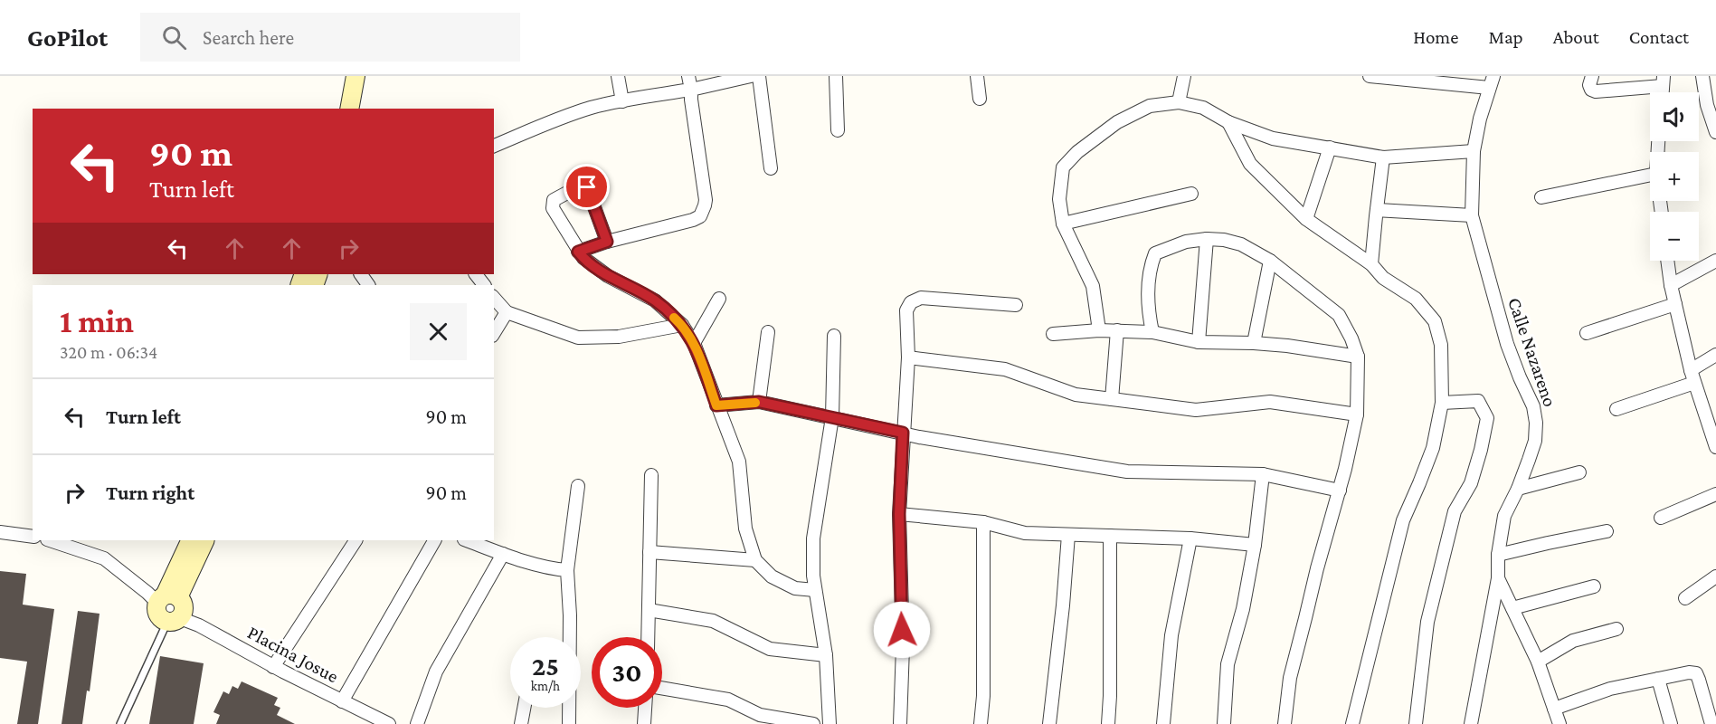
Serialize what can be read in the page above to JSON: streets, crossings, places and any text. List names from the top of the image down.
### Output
{
  "streets": {
    "street": ["Calle Nazareno", "Placina Josue"]
  },
  "page": {
    "header": "GoPilot",
    "search": "Search here",
    "nav": [
      "Home",
      "Map",
      "About",
      "Contact"
    ],
    "map_buttons": ["+", "−"],
    "turn": ["90 m", "Turn left"],
    "heading": ["1 min", "320 m · 06:34"],
    "list": [
      {
        "name": "Turn left",
        "value": "90 m"
      },
      {
        "name": "Turn right",
        "value": "90 m"
      }
    ],
    "speed": "25 km/h",
    "limit": "30"
  }
}
